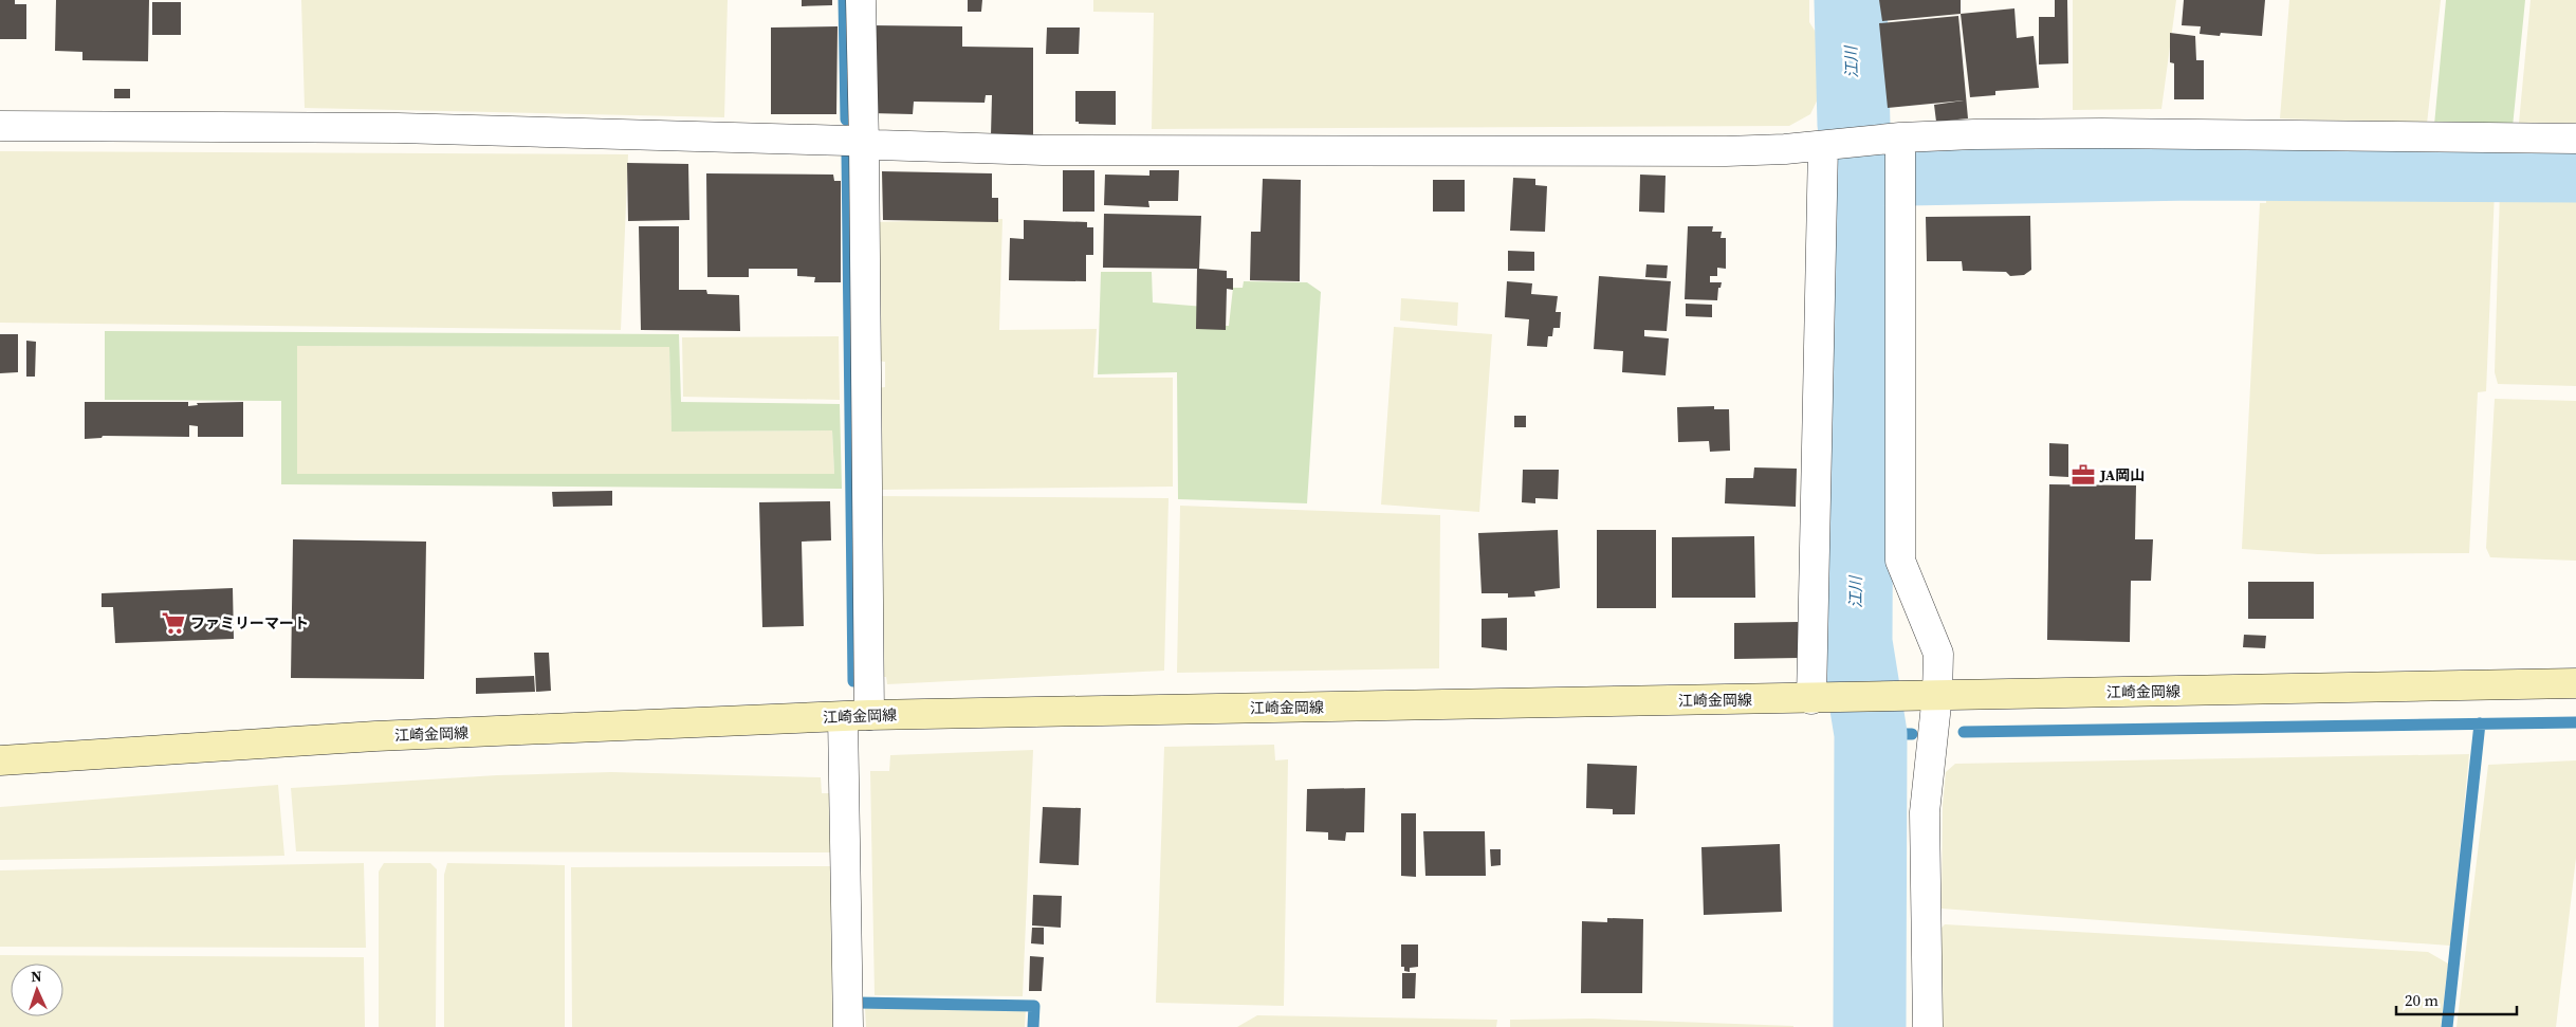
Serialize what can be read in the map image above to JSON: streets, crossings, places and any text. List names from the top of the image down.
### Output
{
  "streets": {
    "main road": ["江崎金岡線"]
  },
  "water": ["江川"],
  "places": {
    "office": ["JA岡山"],
    "supermarket": ["ファミリーマート"]
  },
  "scale_bar": "20 m",
  "north": "top"
}
